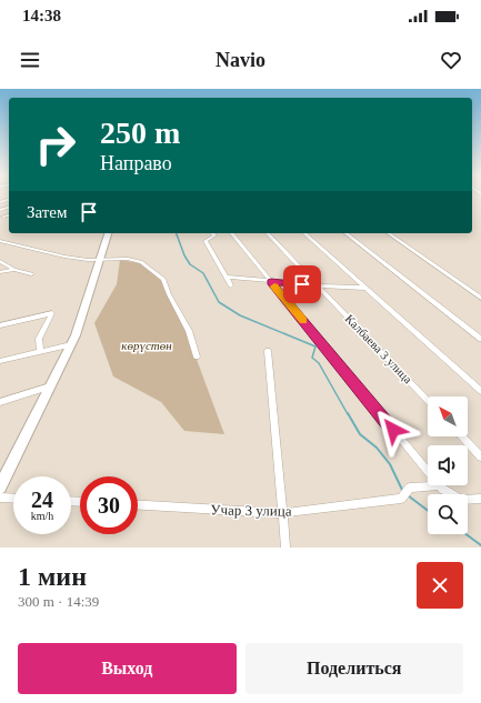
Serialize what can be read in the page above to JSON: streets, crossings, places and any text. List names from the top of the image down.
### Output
{
  "streets": {
    "street": ["Калбаева 3 улица", "Учар 3 улица"]
  },
  "parks": ["көрүстөн"],
  "north": "top left",
  "page": {
    "status": "14:38",
    "header": "Navio",
    "turn": ["250 m", "Направо"],
    "then": "Затем",
    "speed": "24 km/h",
    "limit": "30",
    "heading": ["1 мин", "300 m · 14:39"],
    "buttons": ["Выход", "Поделиться"]
  }
}
